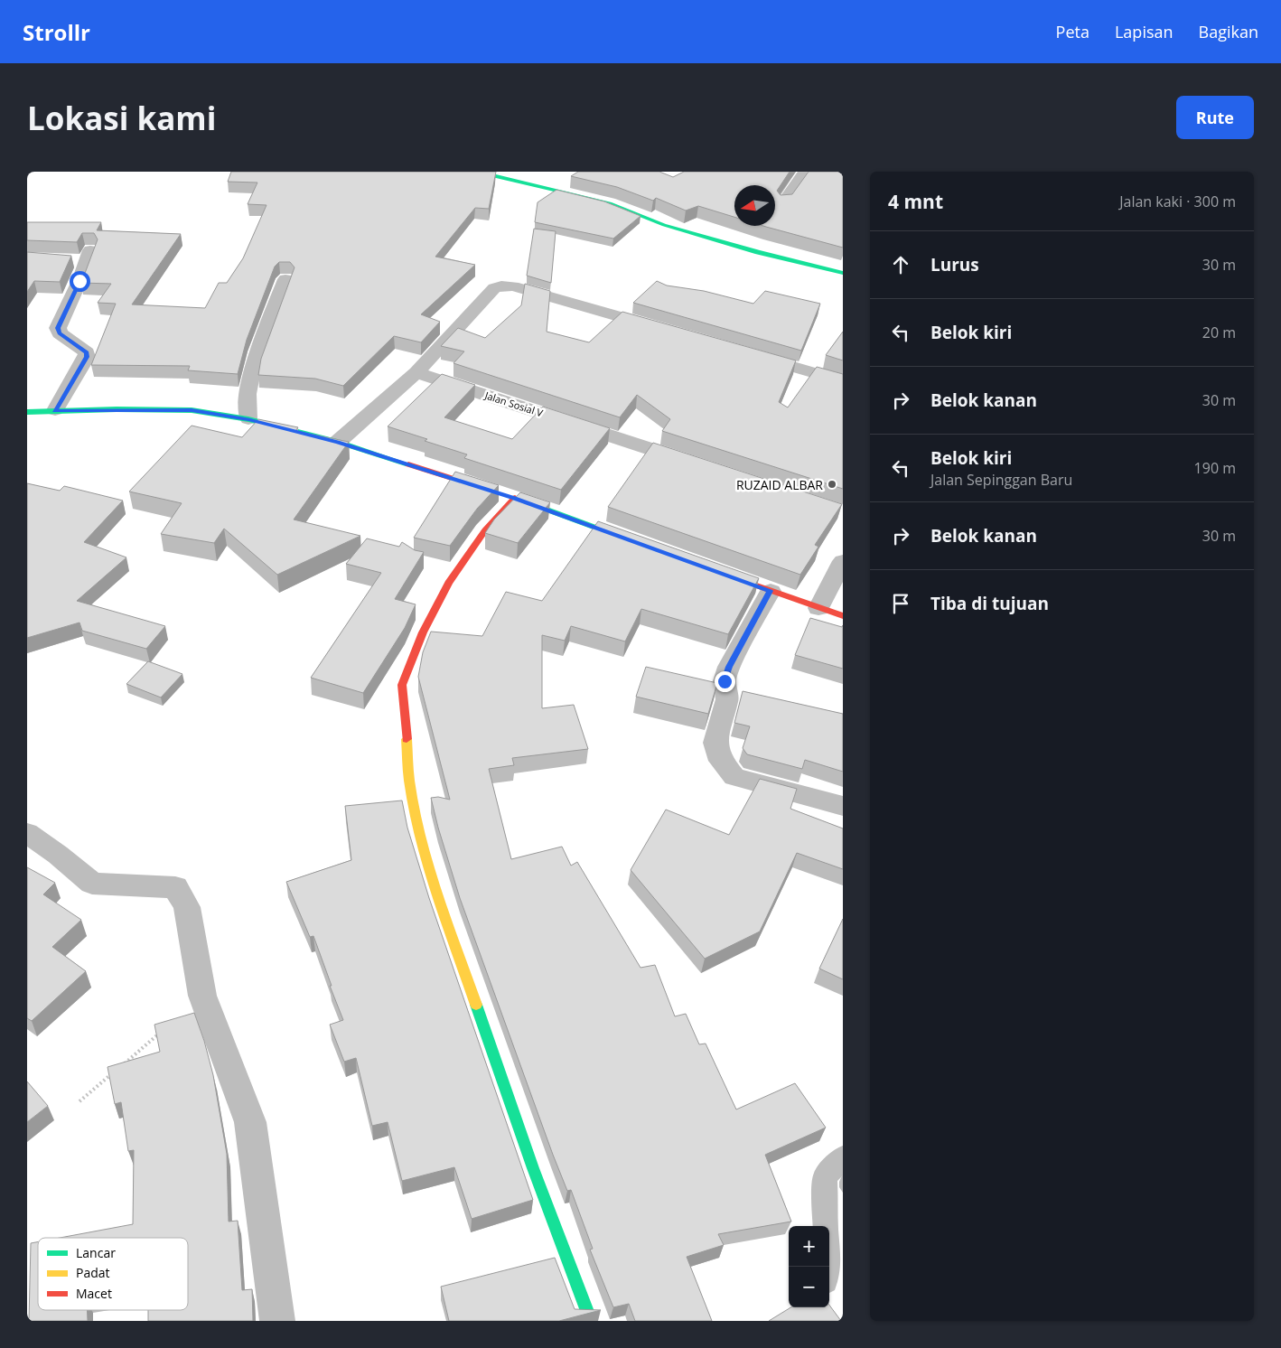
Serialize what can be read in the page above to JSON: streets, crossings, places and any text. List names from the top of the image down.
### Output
{
  "streets": {
    "street": ["Jalan Sosial V"]
  },
  "places": ["RUZAID ALBAR"],
  "legend": ["Lancar", "Padat", "Macet"],
  "north": "left",
  "page": {
    "header": "Strollr",
    "nav": ["Peta", "Lapisan", "Bagikan"],
    "buttons": "Rute",
    "title": "Lokasi kami",
    "heading": ["4 mnt", "Jalan kaki · 300 m"],
    "list": [
      ["Lurus", "30 m"],
      ["Belok kiri", "20 m"],
      ["Belok kanan", "30 m"],
      ["Belok kiri", "Jalan Sepinggan Baru", "190 m"],
      ["Belok kanan", "30 m"],
      "Tiba di tujuan"
    ],
    "map_buttons": ["+", "−"]
  }
}
